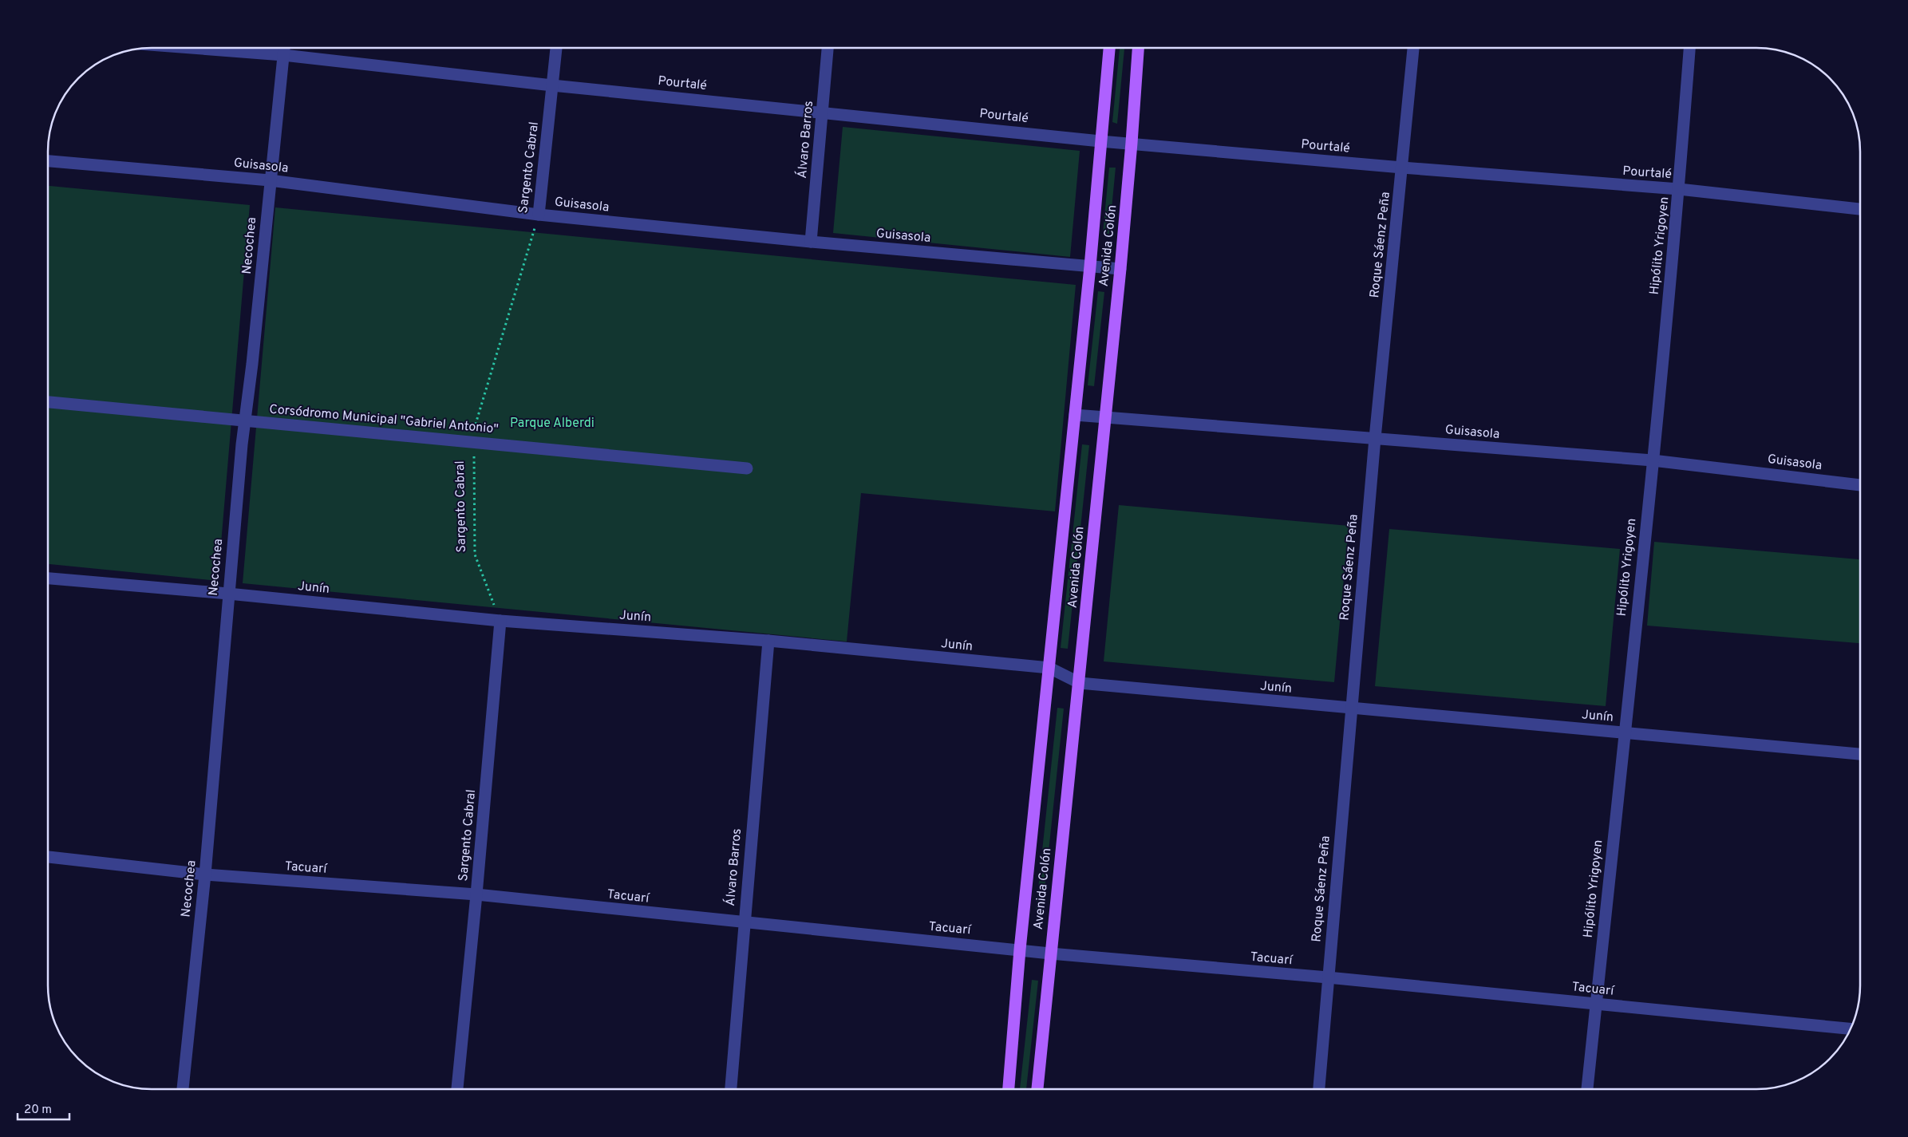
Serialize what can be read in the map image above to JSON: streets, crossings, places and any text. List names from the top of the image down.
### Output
{
  "streets": {
    "main road": ["Avenida Colón"],
    "street": [
      "Pourtalé",
      "Álvaro Barros",
      "Guisasola",
      "Sargento Cabral",
      "Roque Sáenz Peña",
      "Necochea",
      "Hipólito Yrigoyen",
      "Corsódromo Municipal \"Gabriel Antonio\"",
      "Junín",
      "Tacuarí"
    ]
  },
  "crossings": [
    ["Pourtalé", "Álvaro Barros"],
    ["Pourtalé", "Sargento Cabral"],
    ["Pourtalé", "Roque Sáenz Peña"],
    ["Pourtalé", "Necochea"],
    ["Pourtalé", "Avenida Colón"],
    ["Pourtalé", "Hipólito Yrigoyen"],
    ["Álvaro Barros", "Guisasola"],
    ["Álvaro Barros", "Junín"],
    ["Álvaro Barros", "Tacuarí"],
    ["Guisasola", "Sargento Cabral"],
    ["Guisasola", "Roque Sáenz Peña"],
    ["Guisasola", "Necochea"],
    ["Guisasola", "Avenida Colón"],
    ["Guisasola", "Hipólito Yrigoyen"],
    ["Sargento Cabral", "Corsódromo Municipal \"Gabriel Antonio\""],
    ["Sargento Cabral", "Junín"],
    ["Sargento Cabral", "Tacuarí"],
    ["Roque Sáenz Peña", "Junín"],
    ["Roque Sáenz Peña", "Tacuarí"],
    ["Necochea", "Corsódromo Municipal \"Gabriel Antonio\""],
    ["Necochea", "Junín"],
    ["Necochea", "Tacuarí"],
    ["Avenida Colón", "Junín"],
    ["Avenida Colón", "Tacuarí"],
    ["Hipólito Yrigoyen", "Junín"],
    ["Hipólito Yrigoyen", "Tacuarí"]
  ],
  "parks": ["Parque Alberdi"],
  "scale_bar": "20 m"
}
